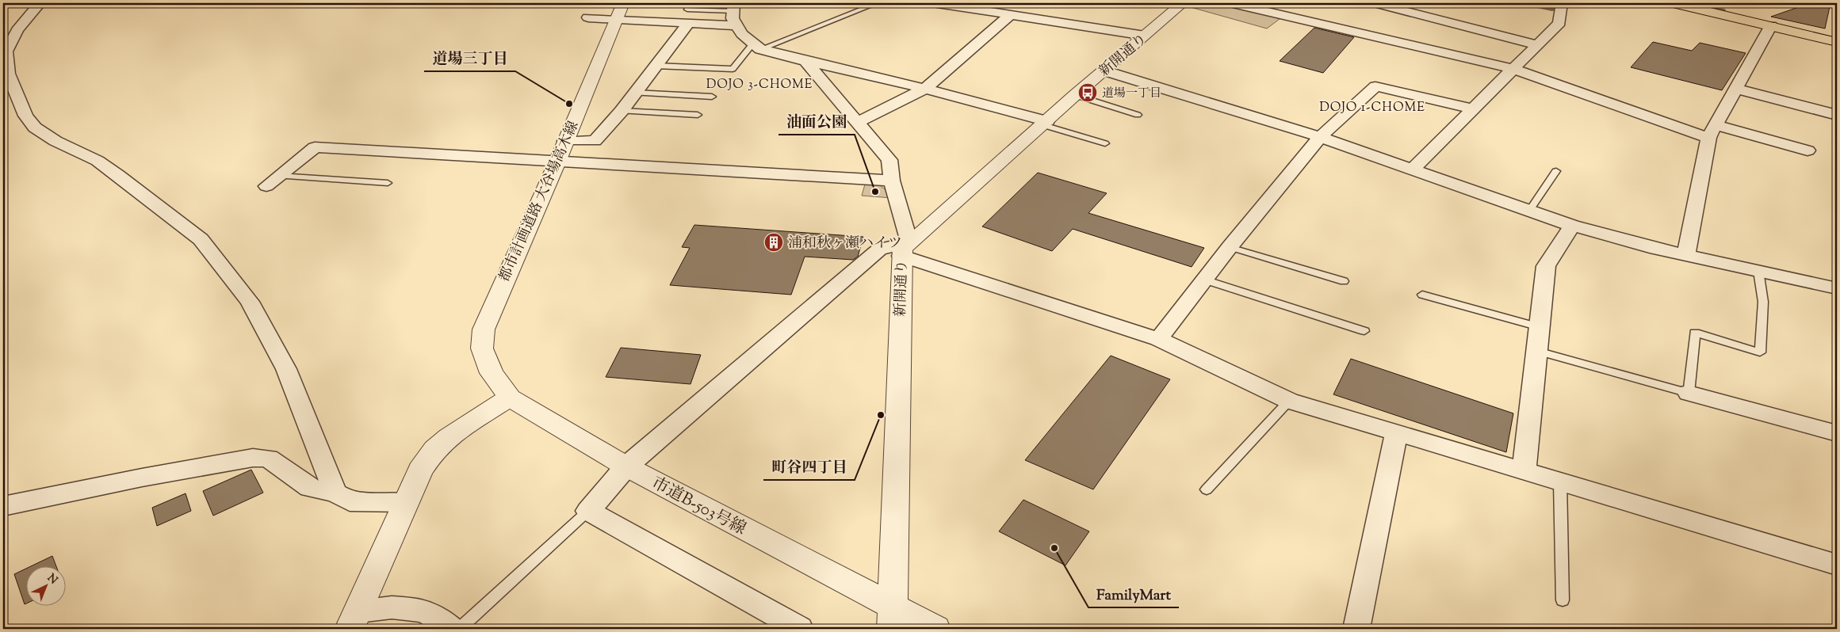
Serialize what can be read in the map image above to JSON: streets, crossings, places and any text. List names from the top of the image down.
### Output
{
  "streets": {
    "street": ["新開通り", "都市計画道路 大谷場高木線", "市道B-503号線"]
  },
  "crossings": [
    ["新開通り", "市道B-503号線"],
    ["都市計画道路 大谷場高木線", "市道B-503号線"]
  ],
  "districts": ["DOJO 3-CHOME", "DOJO 1-CHOME"],
  "places": {
    "bus stop": ["道場一丁目"],
    "other": [
      "道場三丁目",
      "油面公園",
      "町谷四丁目",
      "FamilyMart"
    ],
    "building": ["浦和秋ヶ瀬ハイツ"]
  },
  "north": "top right"
}
